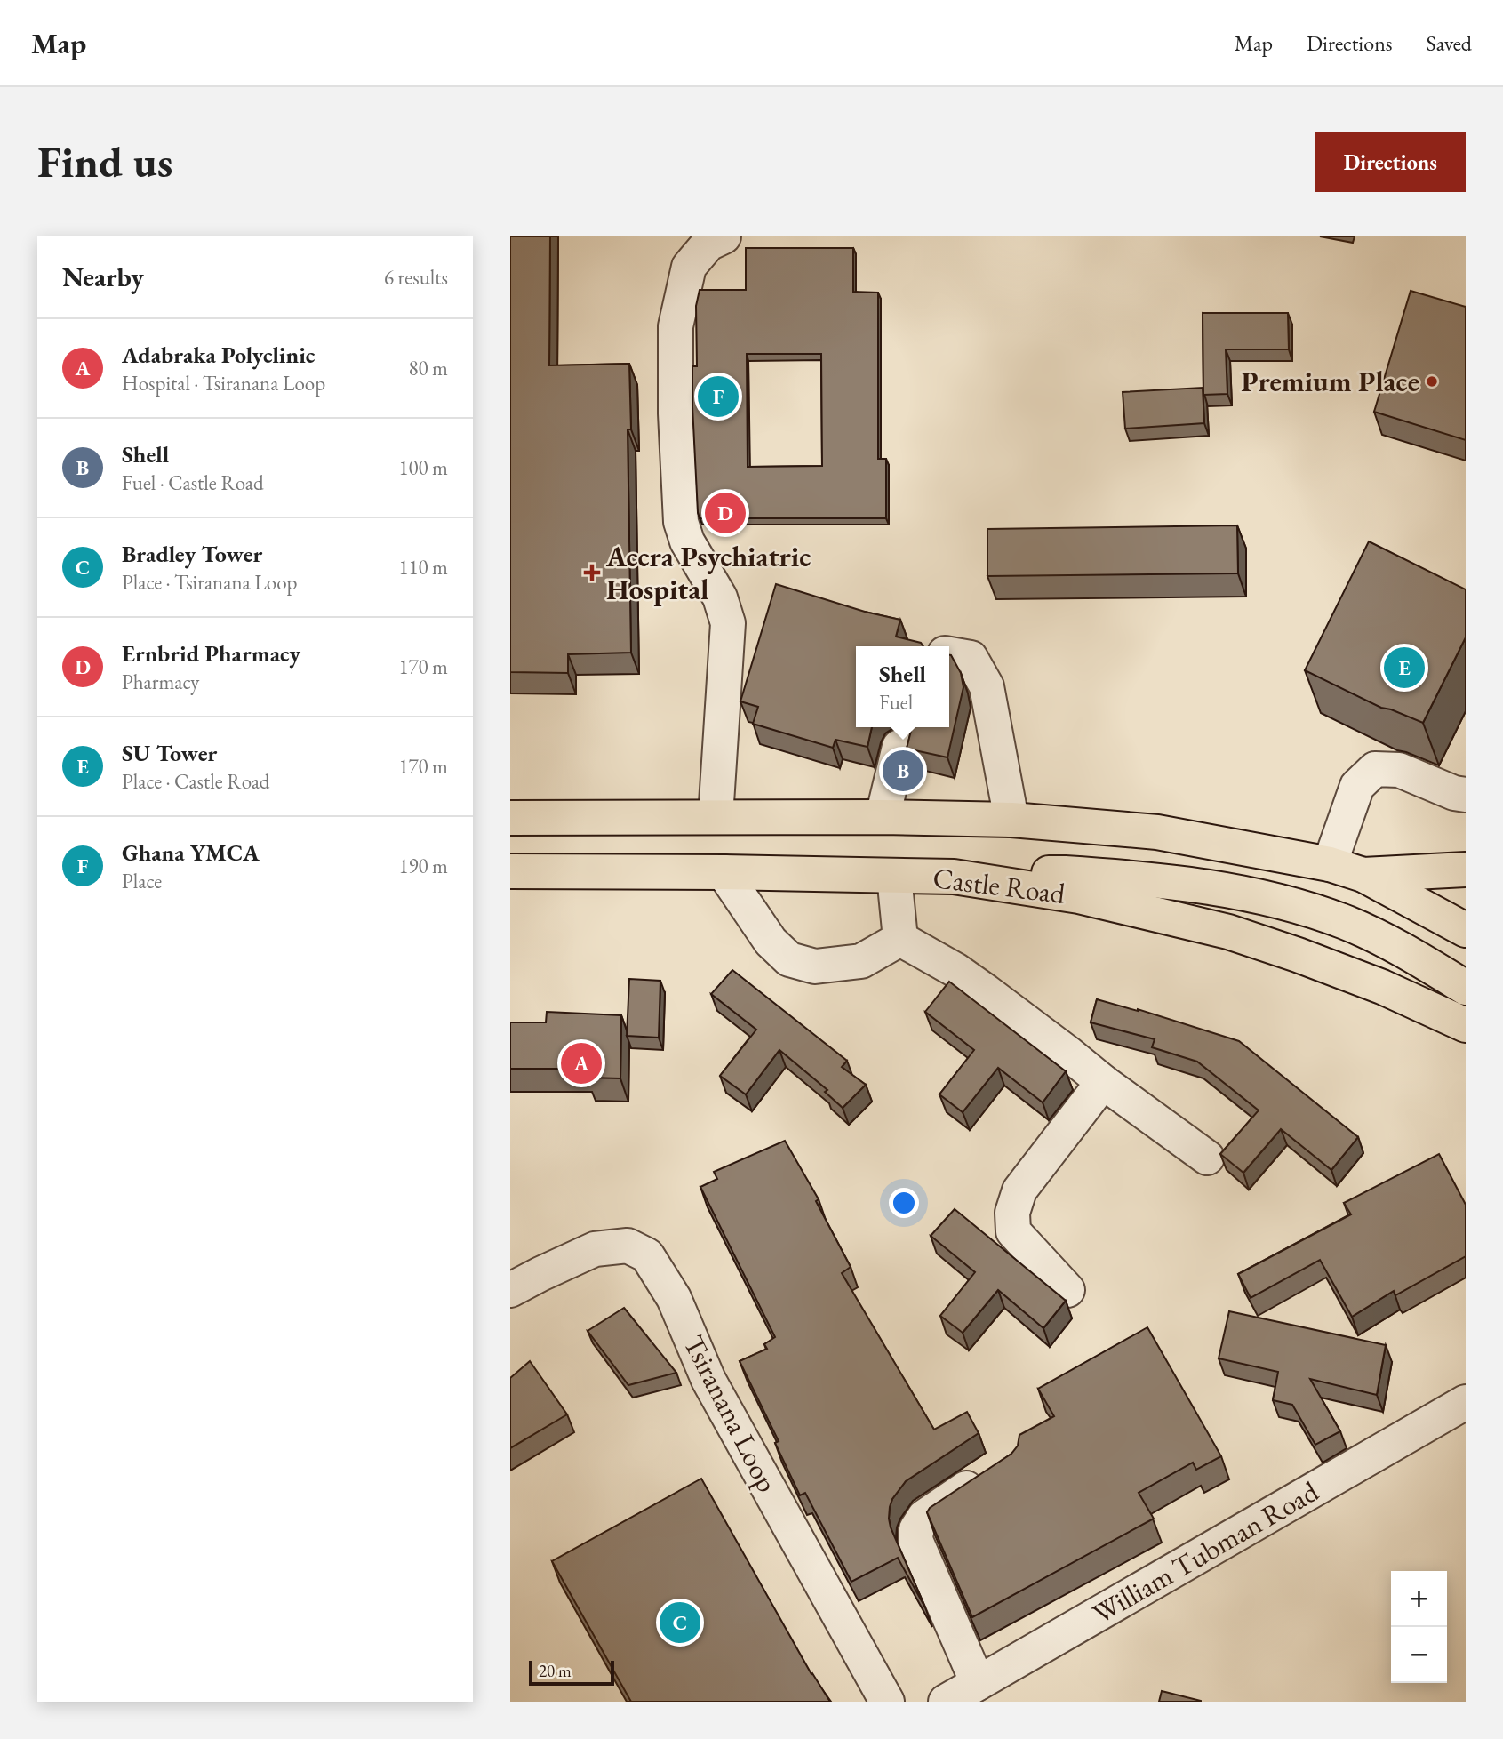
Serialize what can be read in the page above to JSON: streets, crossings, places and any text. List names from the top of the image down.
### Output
{
  "streets": {
    "main road": ["Castle Road"],
    "street": ["Tsiranana Loop", "William Tubman Road"]
  },
  "places": {
    "other": ["Premium Place"],
    "health": ["Accra Psychiatric Hospital"]
  },
  "scale_bar": "20 m",
  "page": {
    "header": "Map",
    "nav": ["Map", "Directions", "Saved"],
    "buttons": "Directions",
    "title": "Find us",
    "heading": ["Nearby", "6 results"],
    "list": [
      {
        "mark": "A",
        "name": "Adabraka Polyclinic",
        "note": "Hospital · Tsiranana Loop",
        "value": "80 m"
      },
      {
        "mark": "B",
        "name": "Shell",
        "note": "Fuel · Castle Road",
        "value": "100 m"
      },
      {
        "mark": "C",
        "name": "Bradley Tower",
        "note": "Place · Tsiranana Loop",
        "value": "110 m"
      },
      {
        "mark": "D",
        "name": "Ernbrid Pharmacy",
        "note": "Pharmacy",
        "value": "170 m"
      },
      {
        "mark": "E",
        "name": "SU Tower",
        "note": "Place · Castle Road",
        "value": "170 m"
      },
      {
        "mark": "F",
        "name": "Ghana YMCA",
        "note": "Place",
        "value": "190 m"
      }
    ],
    "pins": [
      "F",
      "D",
      "E",
      "B",
      "A",
      "C"
    ],
    "popup": ["Shell", "Fuel"],
    "map_buttons": ["+", "−"],
    "scale": "20 m"
  }
}
